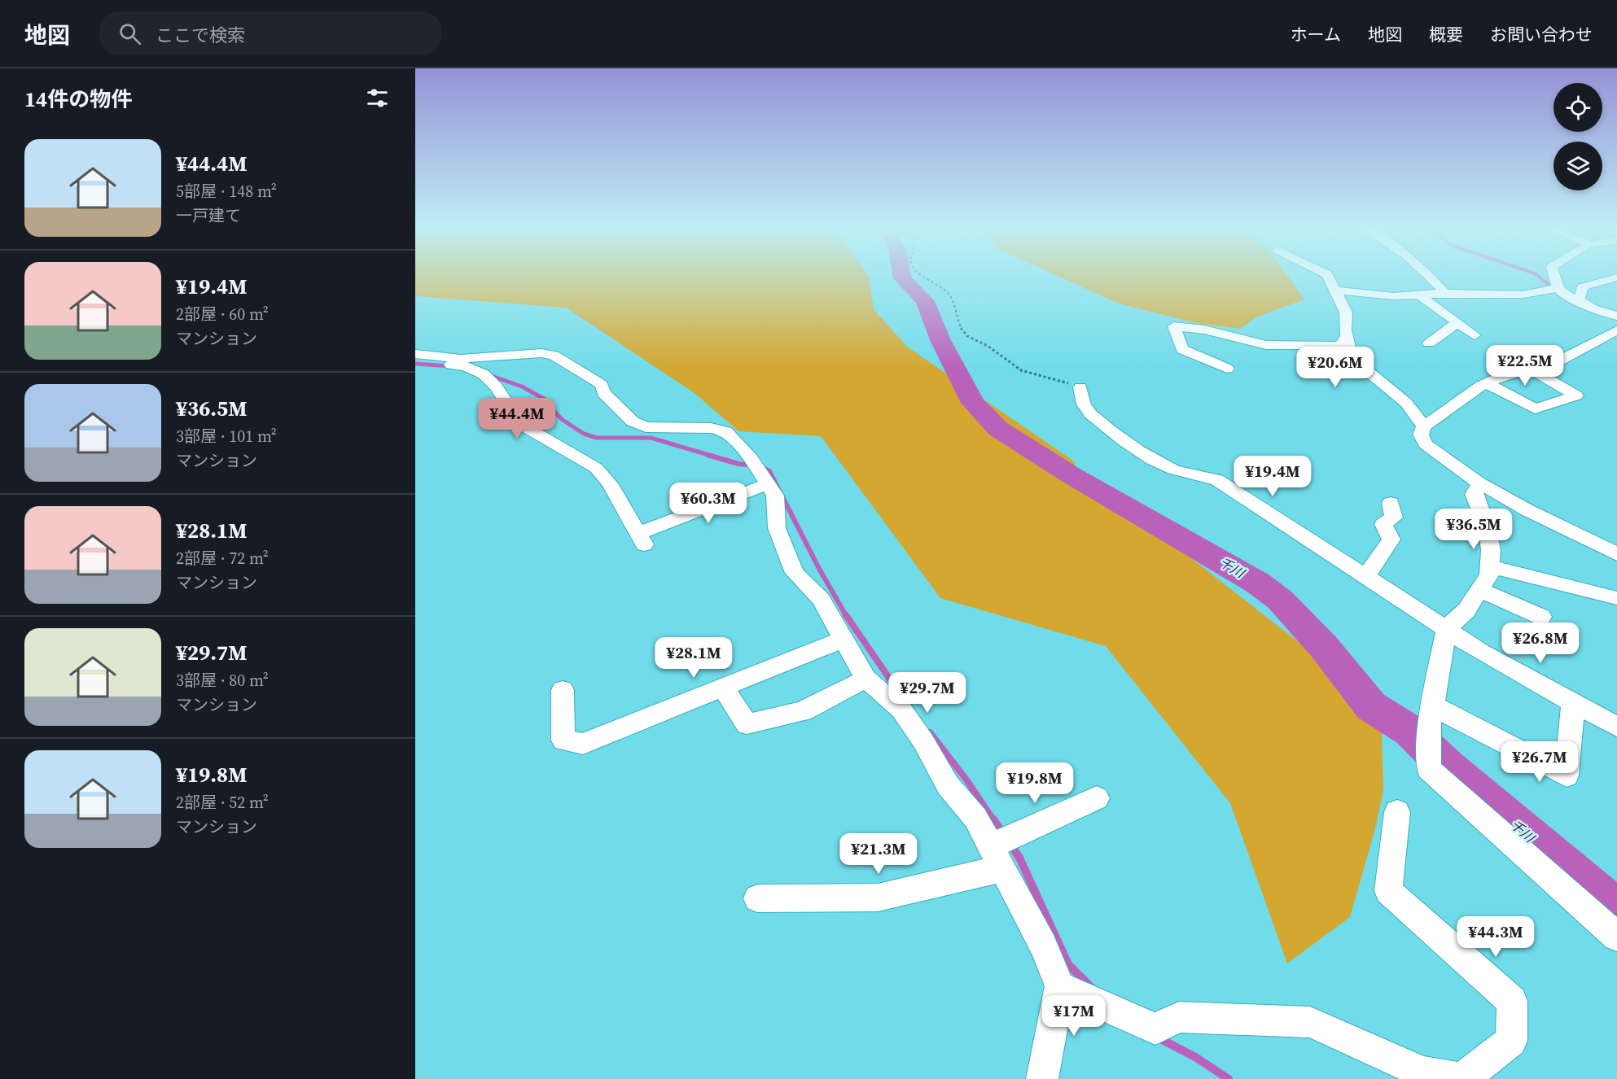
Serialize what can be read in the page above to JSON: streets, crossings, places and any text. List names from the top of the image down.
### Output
{
  "water": ["千川"],
  "page": {
    "header": "地図",
    "search": "ここで検索",
    "nav": [
      "ホーム",
      "地図",
      "概要",
      "お問い合わせ"
    ],
    "heading": "14件の物件",
    "list": [
      {
        "name": "¥44.4M",
        "note": "5部屋 · 148 m² · 一戸建て"
      },
      {
        "name": "¥19.4M",
        "note": "2部屋 · 60 m² · マンション"
      },
      {
        "name": "¥36.5M",
        "note": "3部屋 · 101 m² · マンション"
      },
      {
        "name": "¥28.1M",
        "note": "2部屋 · 72 m² · マンション"
      },
      {
        "name": "¥29.7M",
        "note": "3部屋 · 80 m² · マンション"
      },
      {
        "name": "¥19.8M",
        "note": "2部屋 · 52 m² · マンション"
      }
    ],
    "price": [
      "¥22.5M",
      "¥20.6M",
      "¥44.4M",
      "¥19.4M",
      "¥60.3M",
      "¥36.5M",
      "¥26.8M",
      "¥28.1M",
      "¥29.7M",
      "¥26.7M",
      "¥19.8M",
      "¥21.3M",
      "¥44.3M",
      "¥17M"
    ]
  }
}
